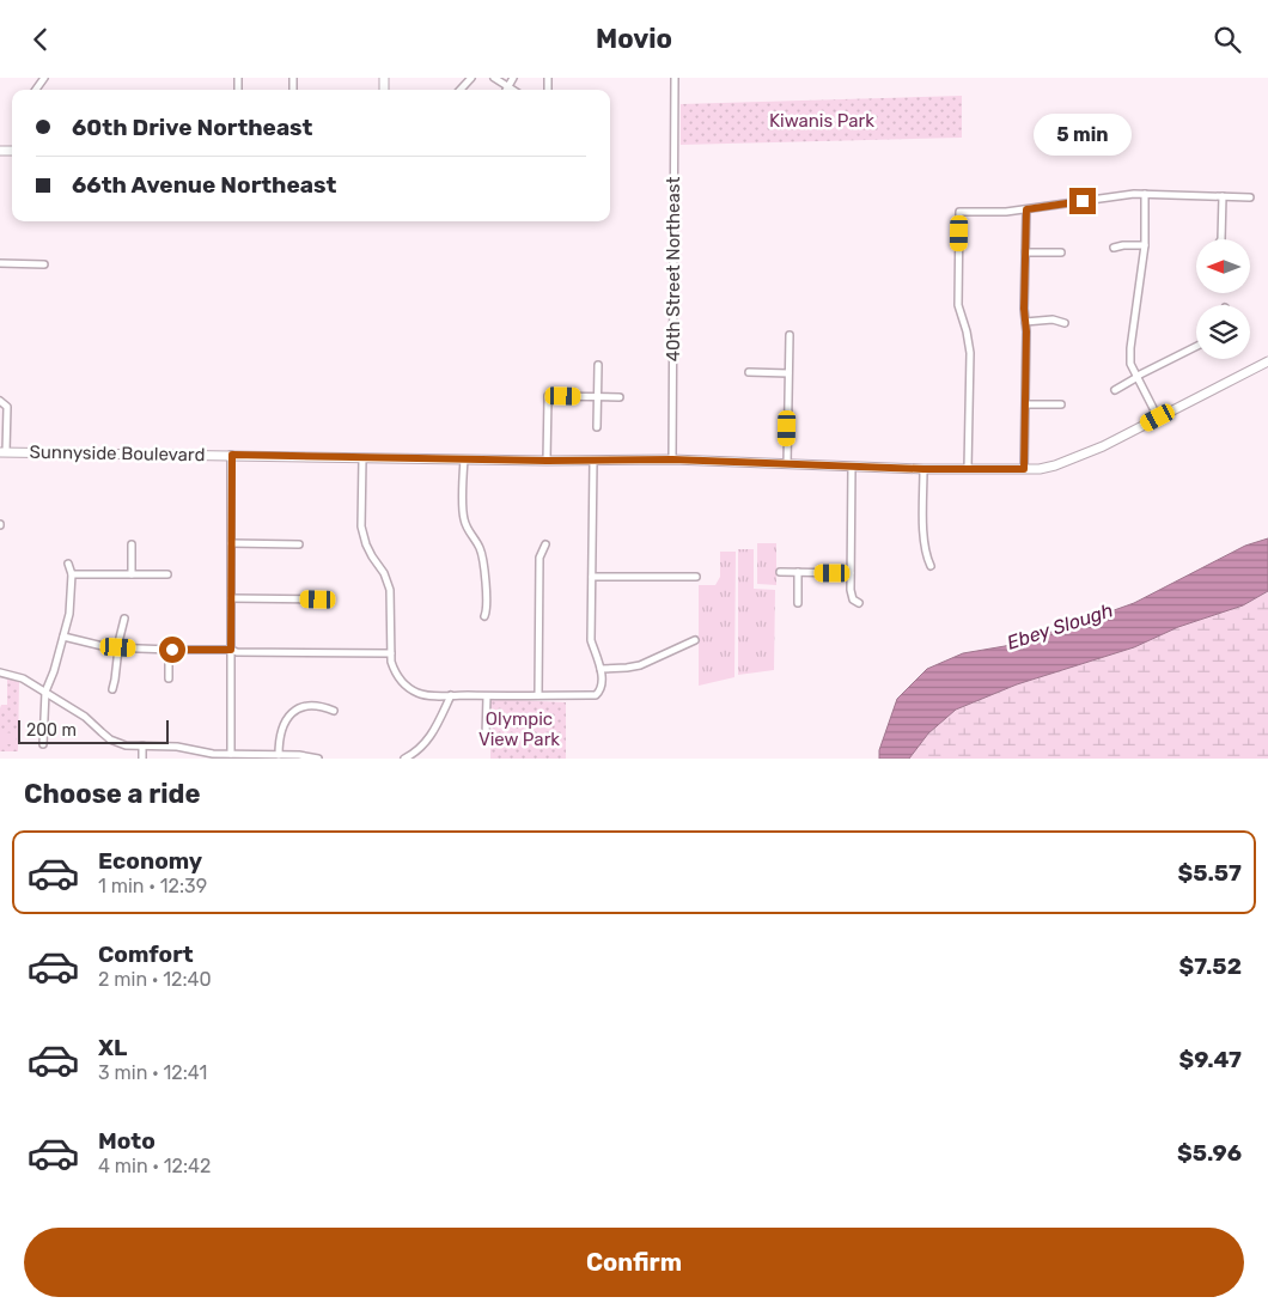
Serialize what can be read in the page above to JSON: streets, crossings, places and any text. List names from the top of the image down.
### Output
{
  "streets": {
    "street": ["40th Street Northeast", "Sunnyside Boulevard"]
  },
  "crossings": [
    ["40th Street Northeast", "Sunnyside Boulevard"]
  ],
  "water": ["Ebey Slough"],
  "parks": ["Kiwanis Park", "Olympic View Park"],
  "scale_bar": "200 m",
  "north": "left",
  "page": {
    "header": "Movio",
    "banner": ["60th Drive Northeast", "66th Avenue Northeast"],
    "bubble": "5 min",
    "scale": "200 m",
    "heading": "Choose a ride",
    "list": [
      {
        "name": "Economy",
        "note": "1 min · 12:39",
        "value": "$5.57"
      },
      {
        "name": "Comfort",
        "note": "2 min · 12:40",
        "value": "$7.52"
      },
      {
        "name": "XL",
        "note": "3 min · 12:41",
        "value": "$9.47"
      },
      {
        "name": "Moto",
        "note": "4 min · 12:42",
        "value": "$5.96"
      }
    ],
    "buttons": "Confirm"
  }
}
